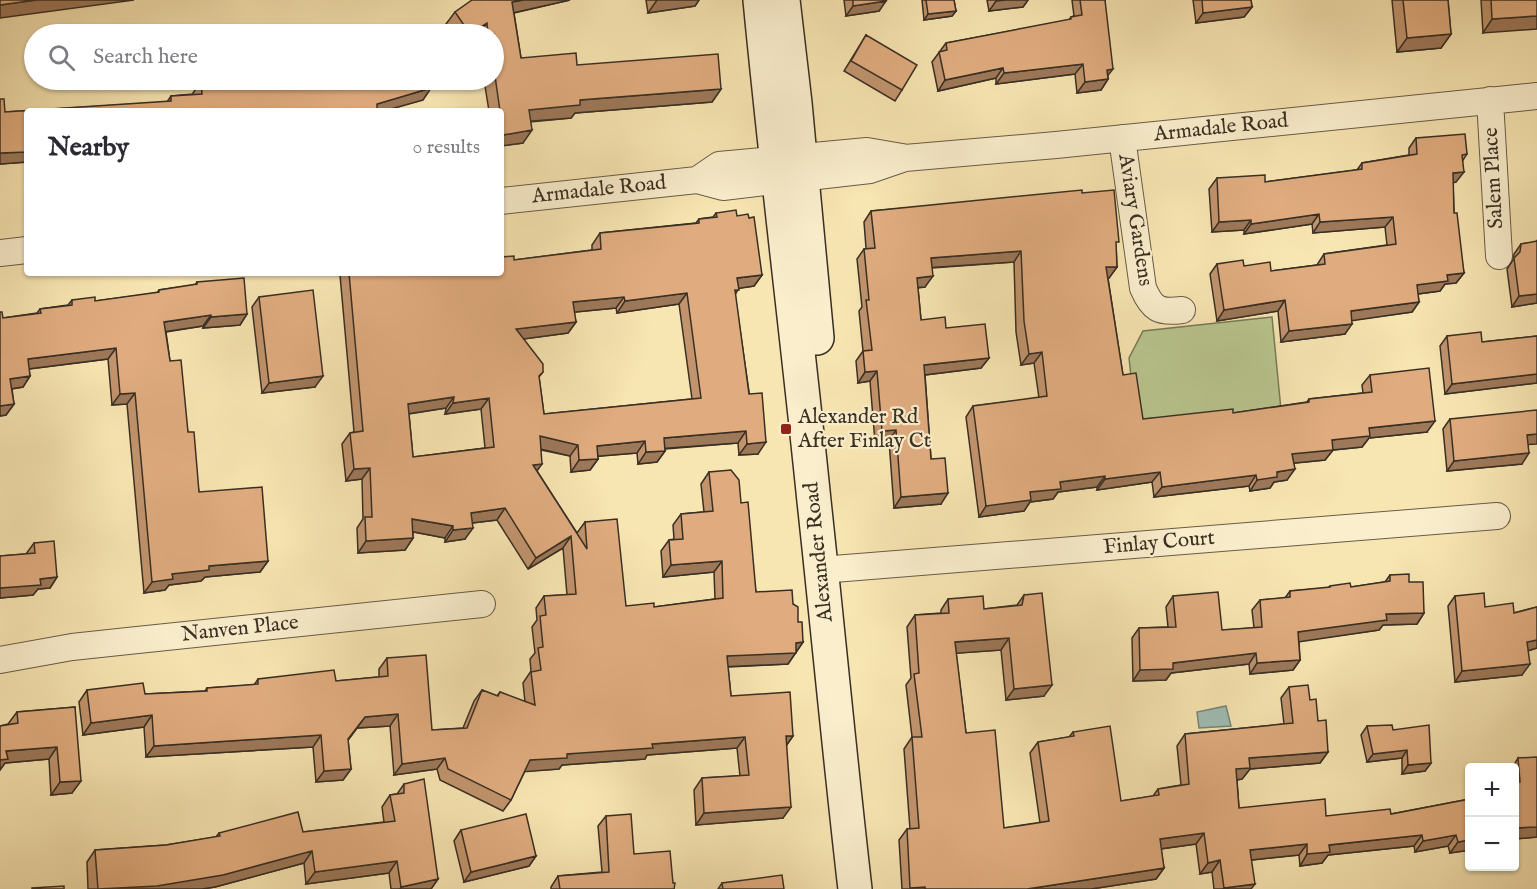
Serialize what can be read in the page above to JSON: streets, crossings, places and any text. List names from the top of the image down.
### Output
{
  "streets": {
    "main road": ["Alexander Road"],
    "street": [
      "Armadale Road",
      "Salem Place",
      "Aviary Gardens",
      "Finlay Court",
      "Nanven Place"
    ]
  },
  "crossings": [
    ["Armadale Road", "Salem Place"],
    ["Armadale Road", "Aviary Gardens"],
    ["Armadale Road", "Alexander Road"],
    ["Finlay Court", "Alexander Road"]
  ],
  "places": {
    "transit": ["Alexander Rd After Finlay Ct"]
  },
  "page": {
    "search": "Search here",
    "heading": ["Nearby", "0 results"],
    "map_buttons": ["+", "−"]
  }
}
